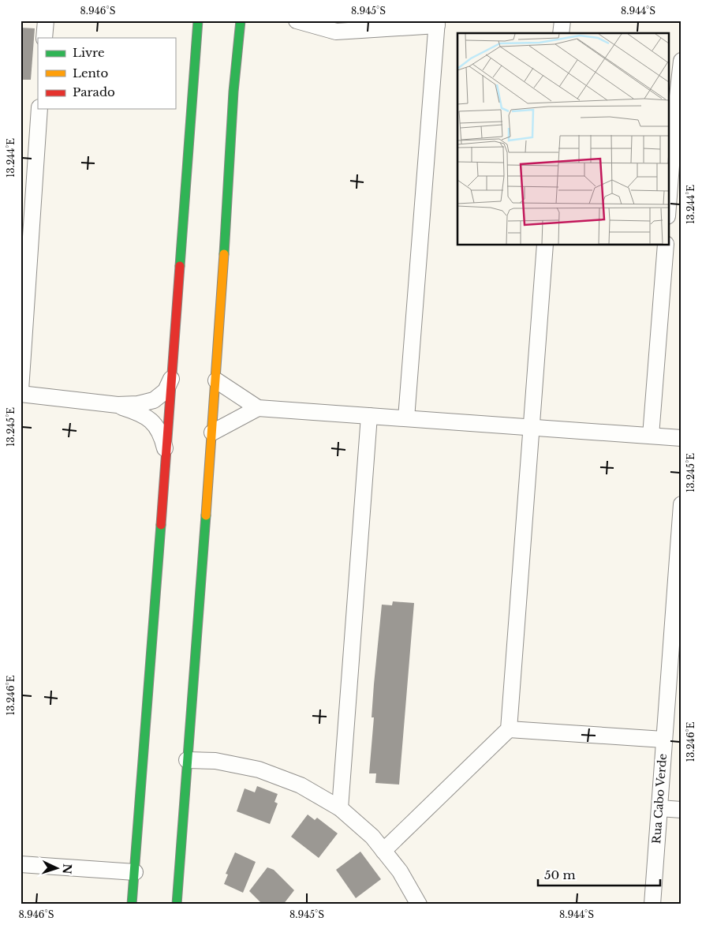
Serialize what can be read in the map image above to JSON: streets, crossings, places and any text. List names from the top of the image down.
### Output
{
  "streets": {
    "street": ["Rua Cabo Verde"]
  },
  "legend": ["Livre", "Lento", "Parado"],
  "scale_bar": "50 m",
  "north": "right",
  "coordinates": [
    "8.946°S",
    "8.945°S",
    "8.944°S",
    "13.244°E",
    "13.245°E",
    "13.246°E"
  ]
}
